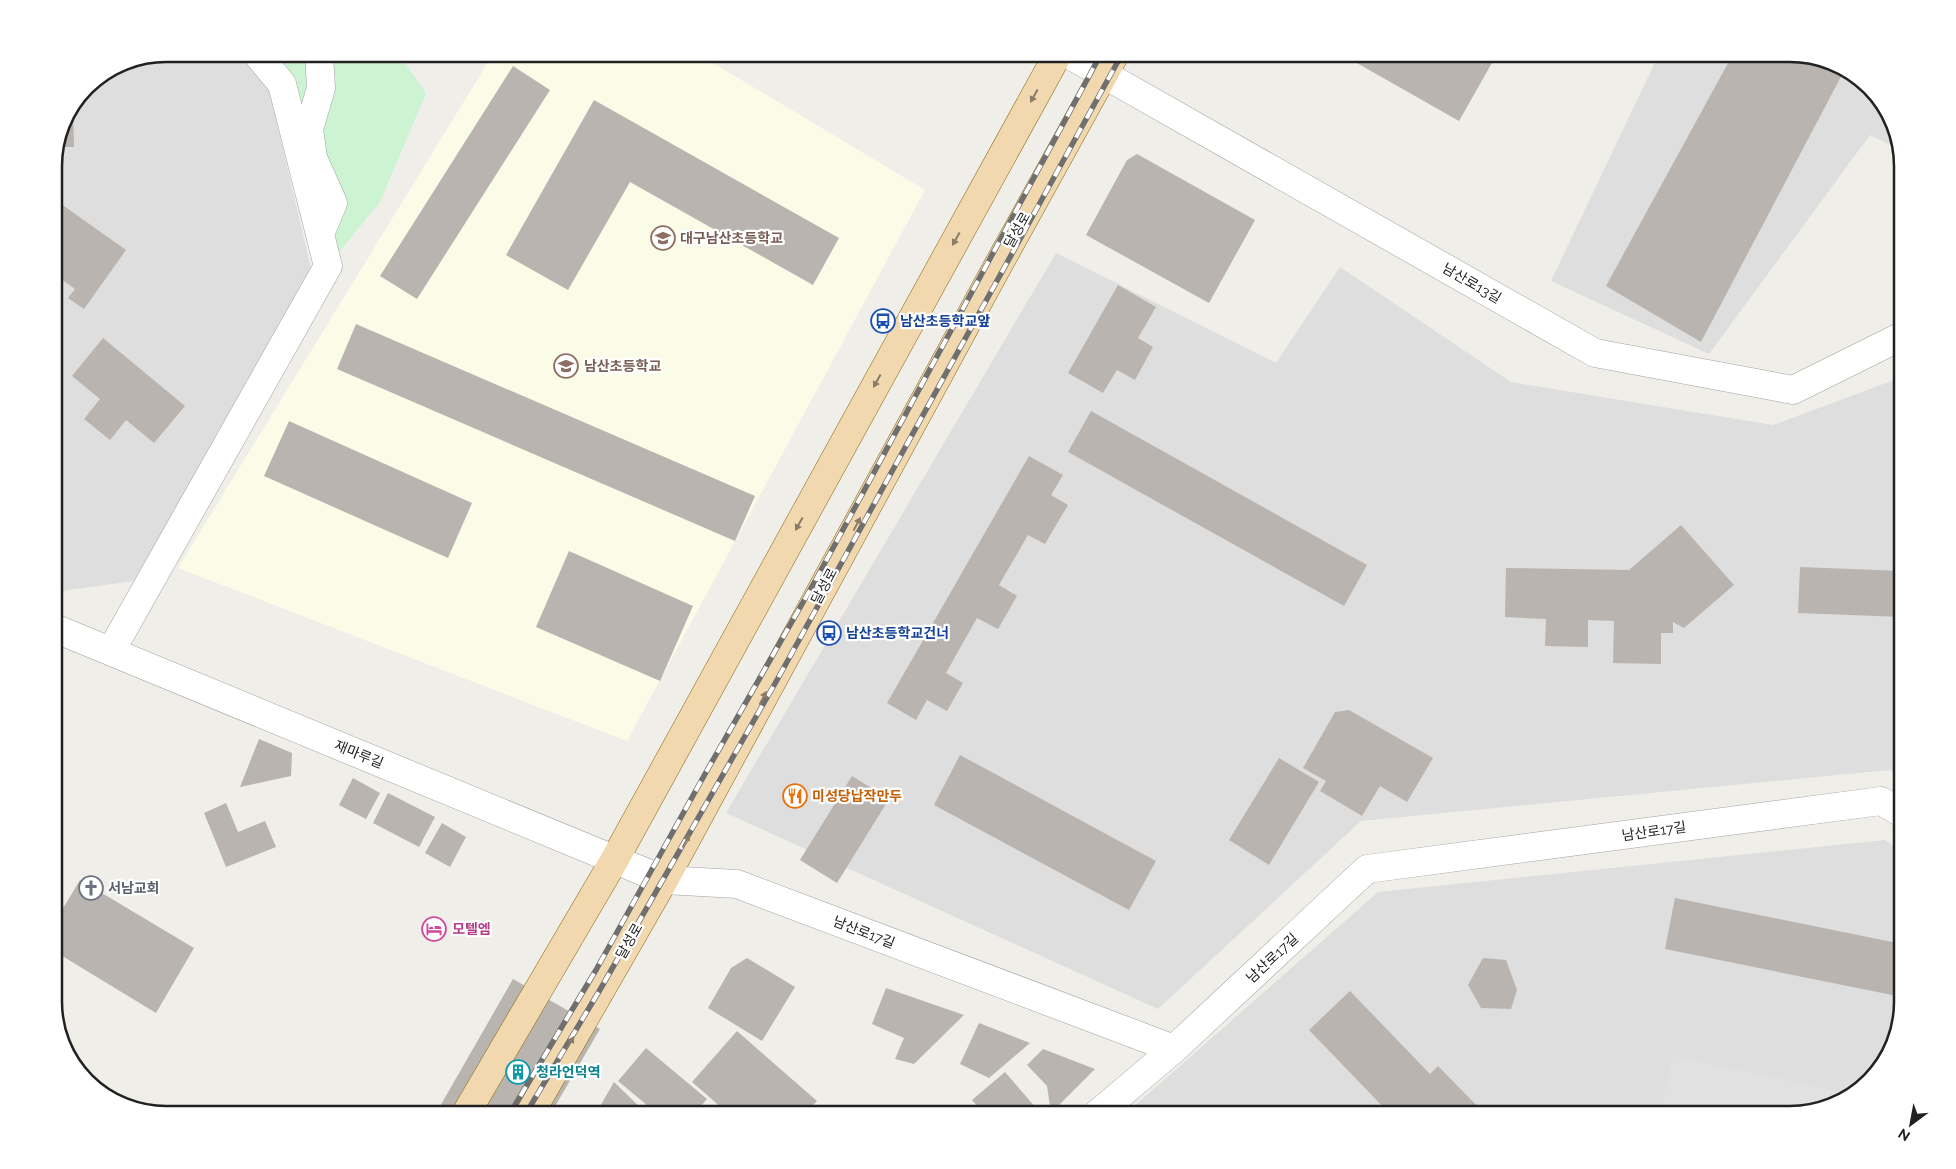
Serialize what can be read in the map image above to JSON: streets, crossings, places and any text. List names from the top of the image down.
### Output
{
  "streets": {
    "main road": ["달성로"],
    "street": ["남산로13길", "재마루길", "남산로17길"]
  },
  "crossings": [
    ["달성로", "남산로13길"],
    ["달성로", "재마루길"],
    ["달성로", "남산로17길"],
    ["재마루길", "남산로17길"]
  ],
  "places": {
    "school or university": ["대구남산초등학교", "남산초등학교"],
    "bus stop": ["남산초등학교앞", "남산초등학교건너"],
    "restaurant": ["미성당납작만두"],
    "church": ["서남교회"],
    "hotel": ["모텔엠"],
    "building": ["청라언덕역"]
  },
  "north": "bottom left"
}
